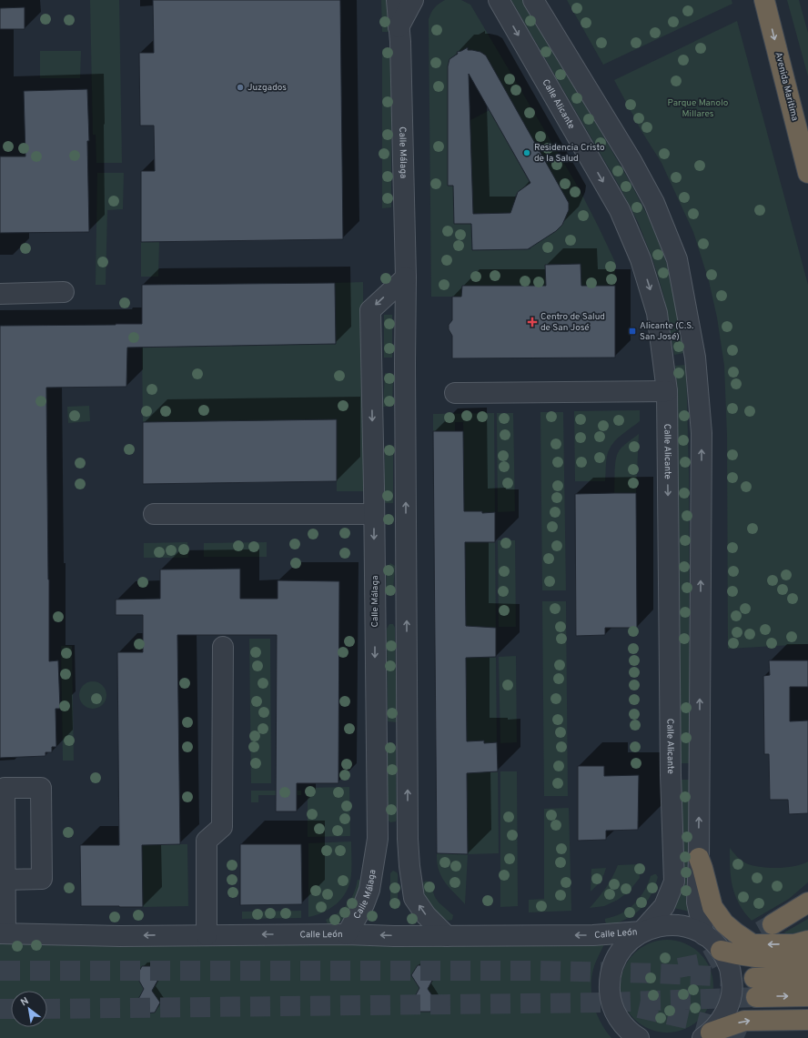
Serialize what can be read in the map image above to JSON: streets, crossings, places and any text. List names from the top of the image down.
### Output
{
  "streets": {
    "highway": ["Avenida Maritima"],
    "street": ["Calle Alicante", "Calle Málaga", "Calle León"]
  },
  "crossings": [
    ["Calle Alicante", "Calle León"],
    ["Calle Málaga", "Calle León"]
  ],
  "one_way": ["Avenida Maritima", "Calle León"],
  "parks": ["Parque Manolo Millares"],
  "places": {
    "other": ["Juzgados", "Residencia Cristo de la Salud"],
    "health": ["Centro de Salud de San José"],
    "transit": ["Alicante (C.S. San José)"]
  },
  "north": "top left"
}
